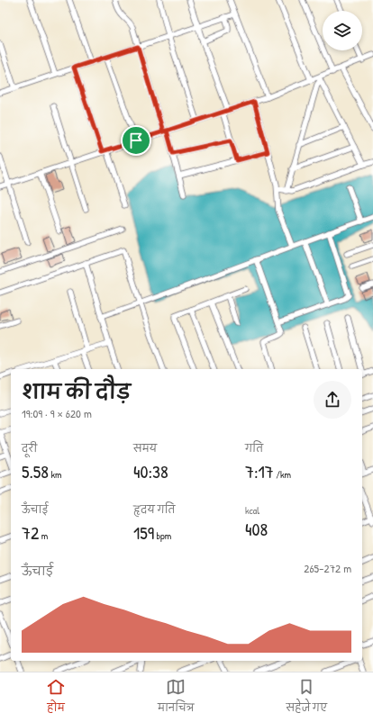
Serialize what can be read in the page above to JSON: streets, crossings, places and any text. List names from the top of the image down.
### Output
{
  "page": {
    "heading": ["शाम की दौड़", "19:09 · 9 × 620 m"],
    "stats": [
      ["दूरी", "5.58 km"],
      ["समय", "40:38"],
      ["गति", "7:17 /km"],
      ["ऊँचाई", "72 m"],
      ["हृदय गति", "159 bpm"],
      ["kcal", "408"]
    ],
    "chart": ["ऊँचाई", "265–272 m"],
    "tabs": ["होम", "मानचित्र", "सहेजे गए"]
  }
}
